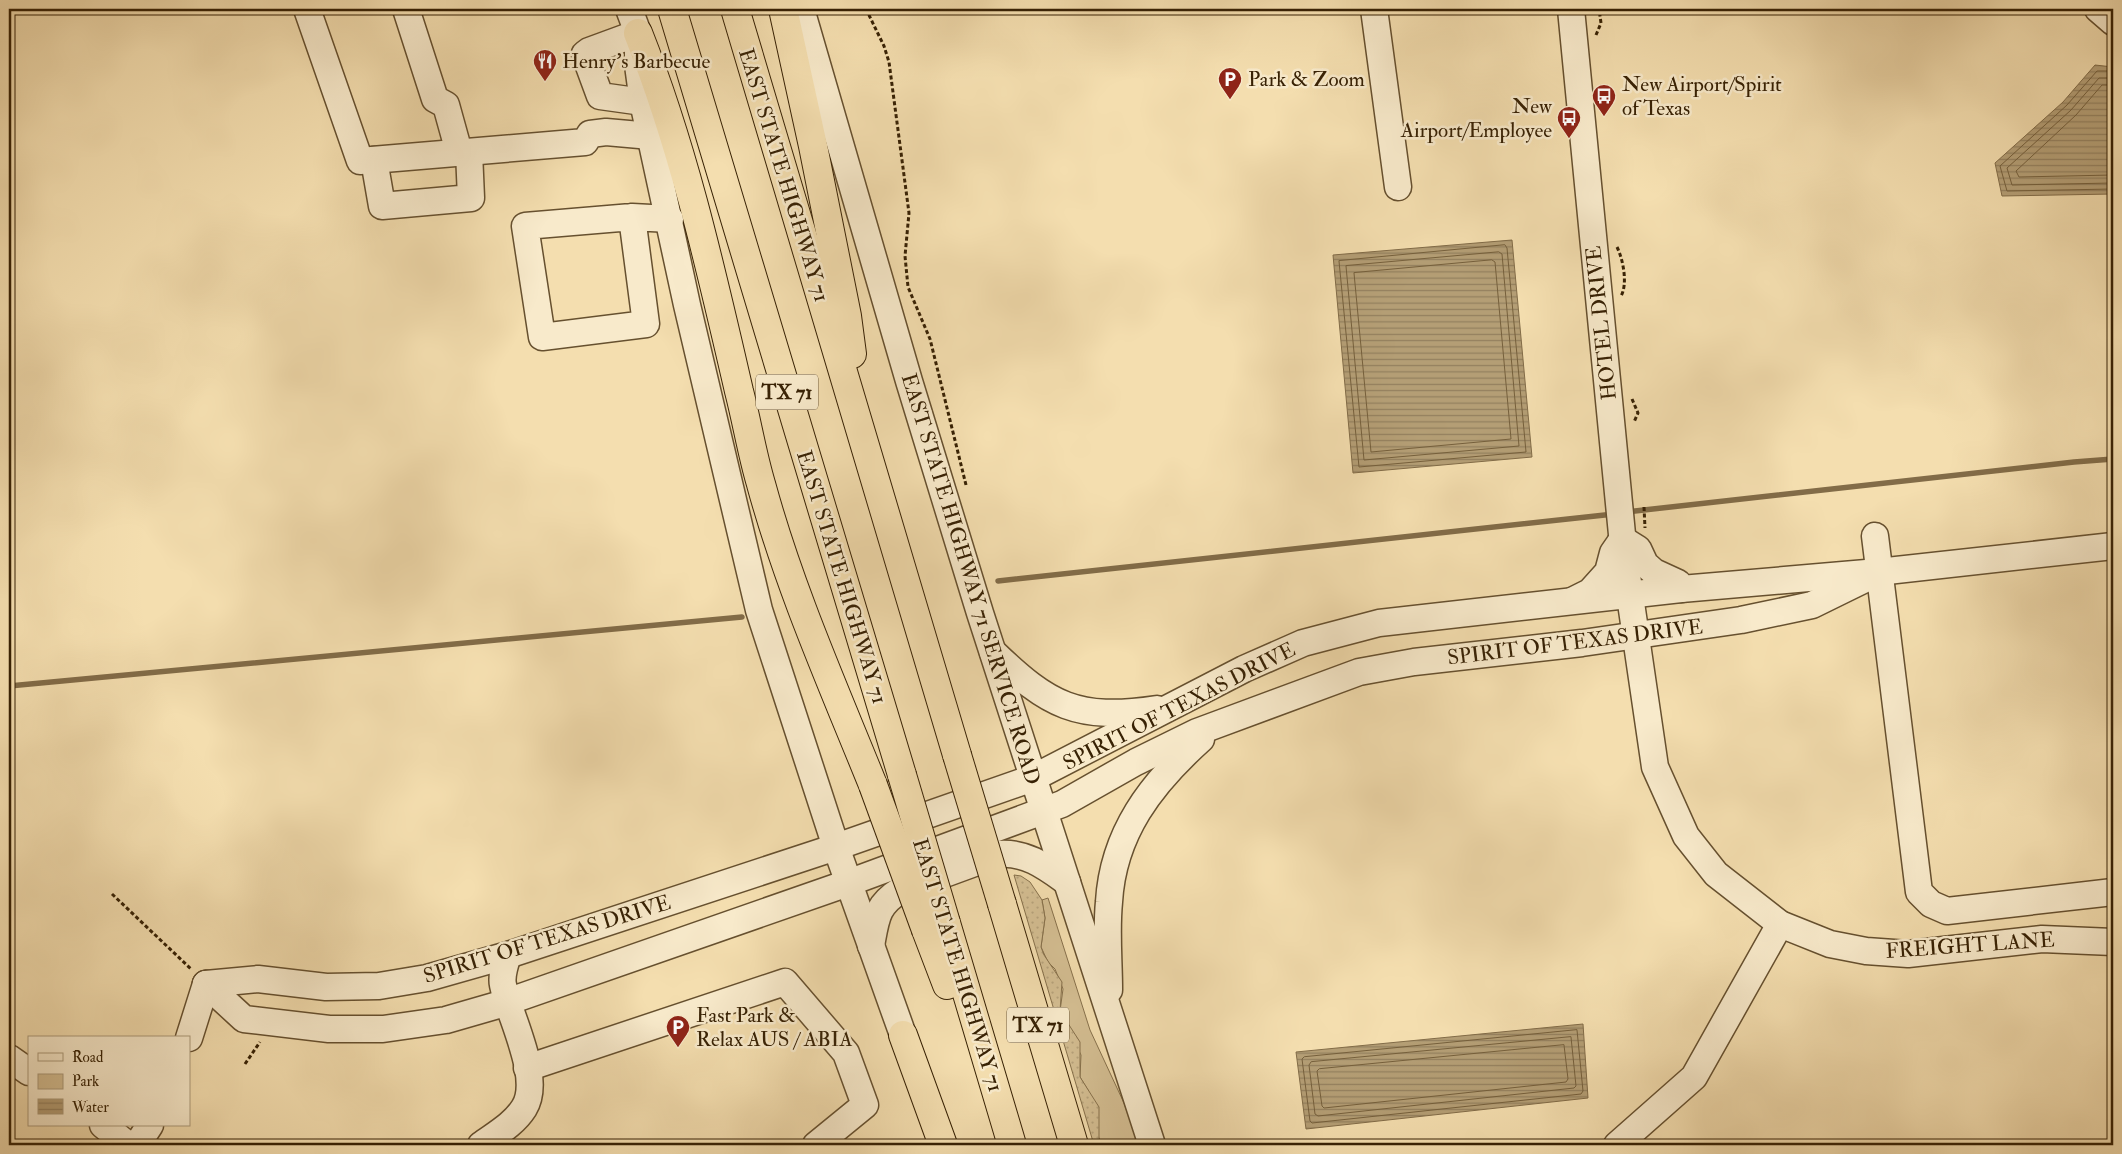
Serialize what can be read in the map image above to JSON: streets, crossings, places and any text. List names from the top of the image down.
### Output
{
  "streets": {
    "highway": ["EAST STATE HIGHWAY 71", "TX 71"],
    "street": [
      "HOTEL DRIVE",
      "EAST STATE HIGHWAY 71 SERVICE ROAD",
      "SPIRIT OF TEXAS DRIVE",
      "FREIGHT LANE"
    ]
  },
  "crossings": [
    ["HOTEL DRIVE", "SPIRIT OF TEXAS DRIVE"],
    ["HOTEL DRIVE", "FREIGHT LANE"],
    ["EAST STATE HIGHWAY 71 SERVICE ROAD", "SPIRIT OF TEXAS DRIVE"],
    ["SPIRIT OF TEXAS DRIVE", "FREIGHT LANE"]
  ],
  "places": {
    "restaurant": ["Henry's Barbecue"],
    "parking": ["Park & Zoom", "Fast Park & Relax AUS / ABIA"],
    "bus stop": ["New Airport/Spirit of Texas", "New Airport/Employee"]
  },
  "legend": ["Road", "Park", "Water"]
}
